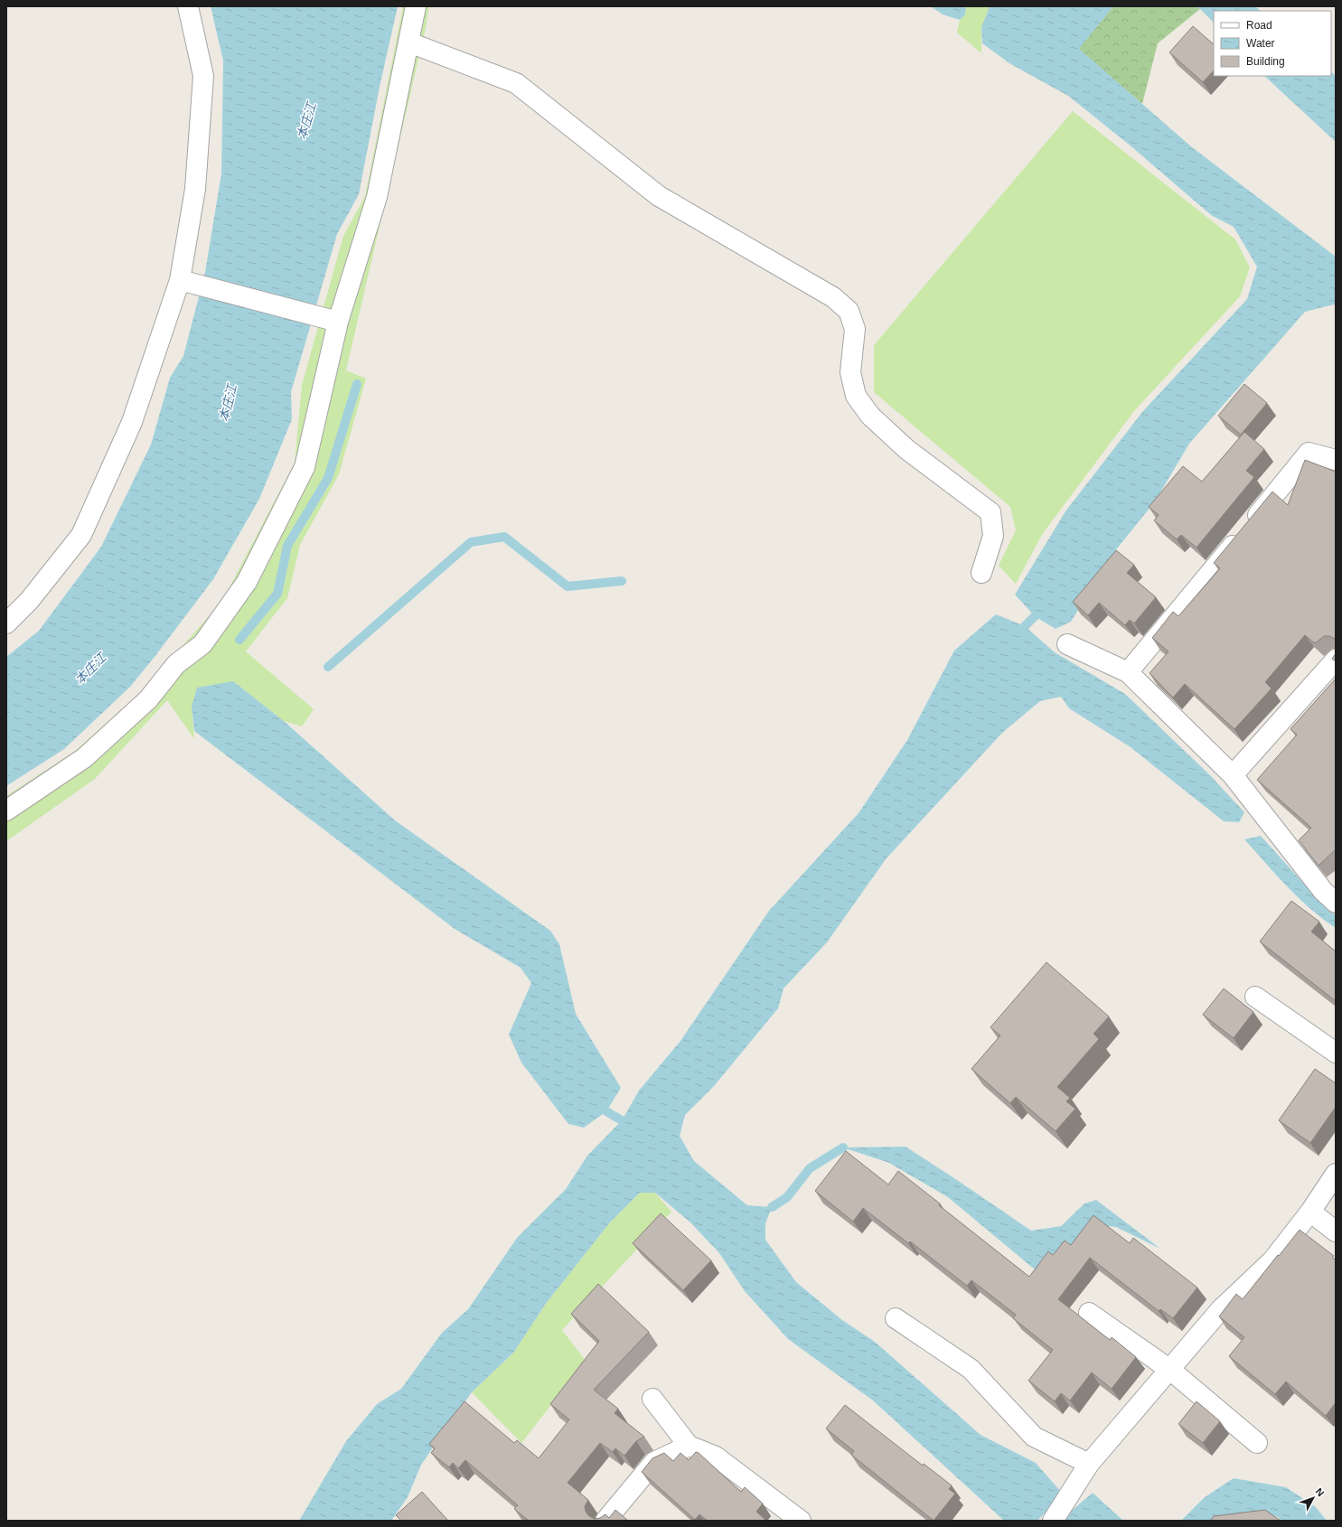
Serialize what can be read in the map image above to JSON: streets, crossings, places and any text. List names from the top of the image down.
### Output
{
  "water": ["本庄江"],
  "legend": ["Road", "Water", "Building"],
  "north": "top right"
}
